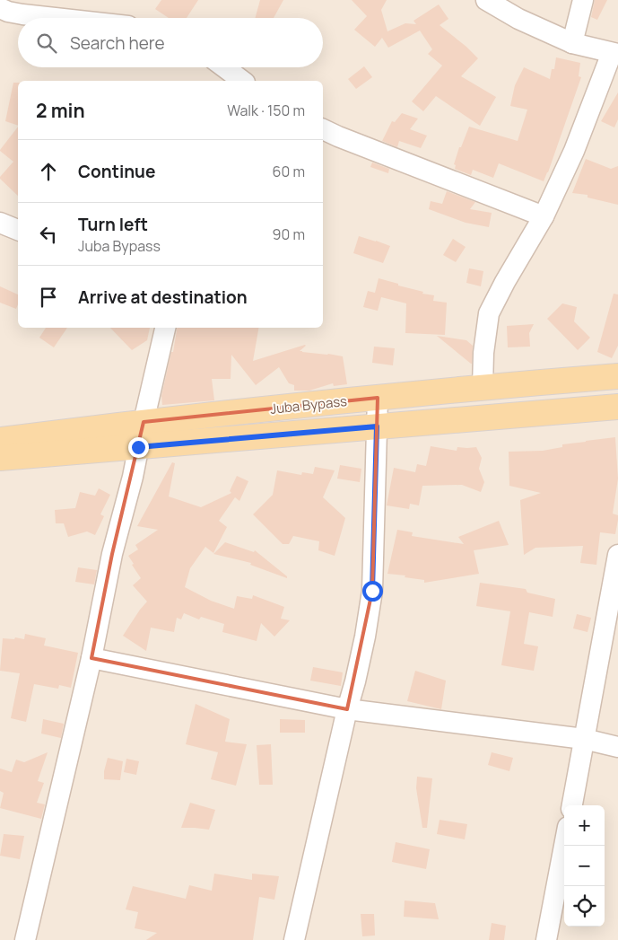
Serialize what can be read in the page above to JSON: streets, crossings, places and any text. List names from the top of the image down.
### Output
{
  "streets": {
    "main road": ["Juba Bypass"]
  },
  "page": {
    "search": "Search here",
    "heading": ["2 min", "Walk · 150 m"],
    "list": [
      ["Continue", "60 m"],
      ["Turn left", "Juba Bypass", "90 m"],
      "Arrive at destination"
    ],
    "map_buttons": ["+", "−"]
  }
}
